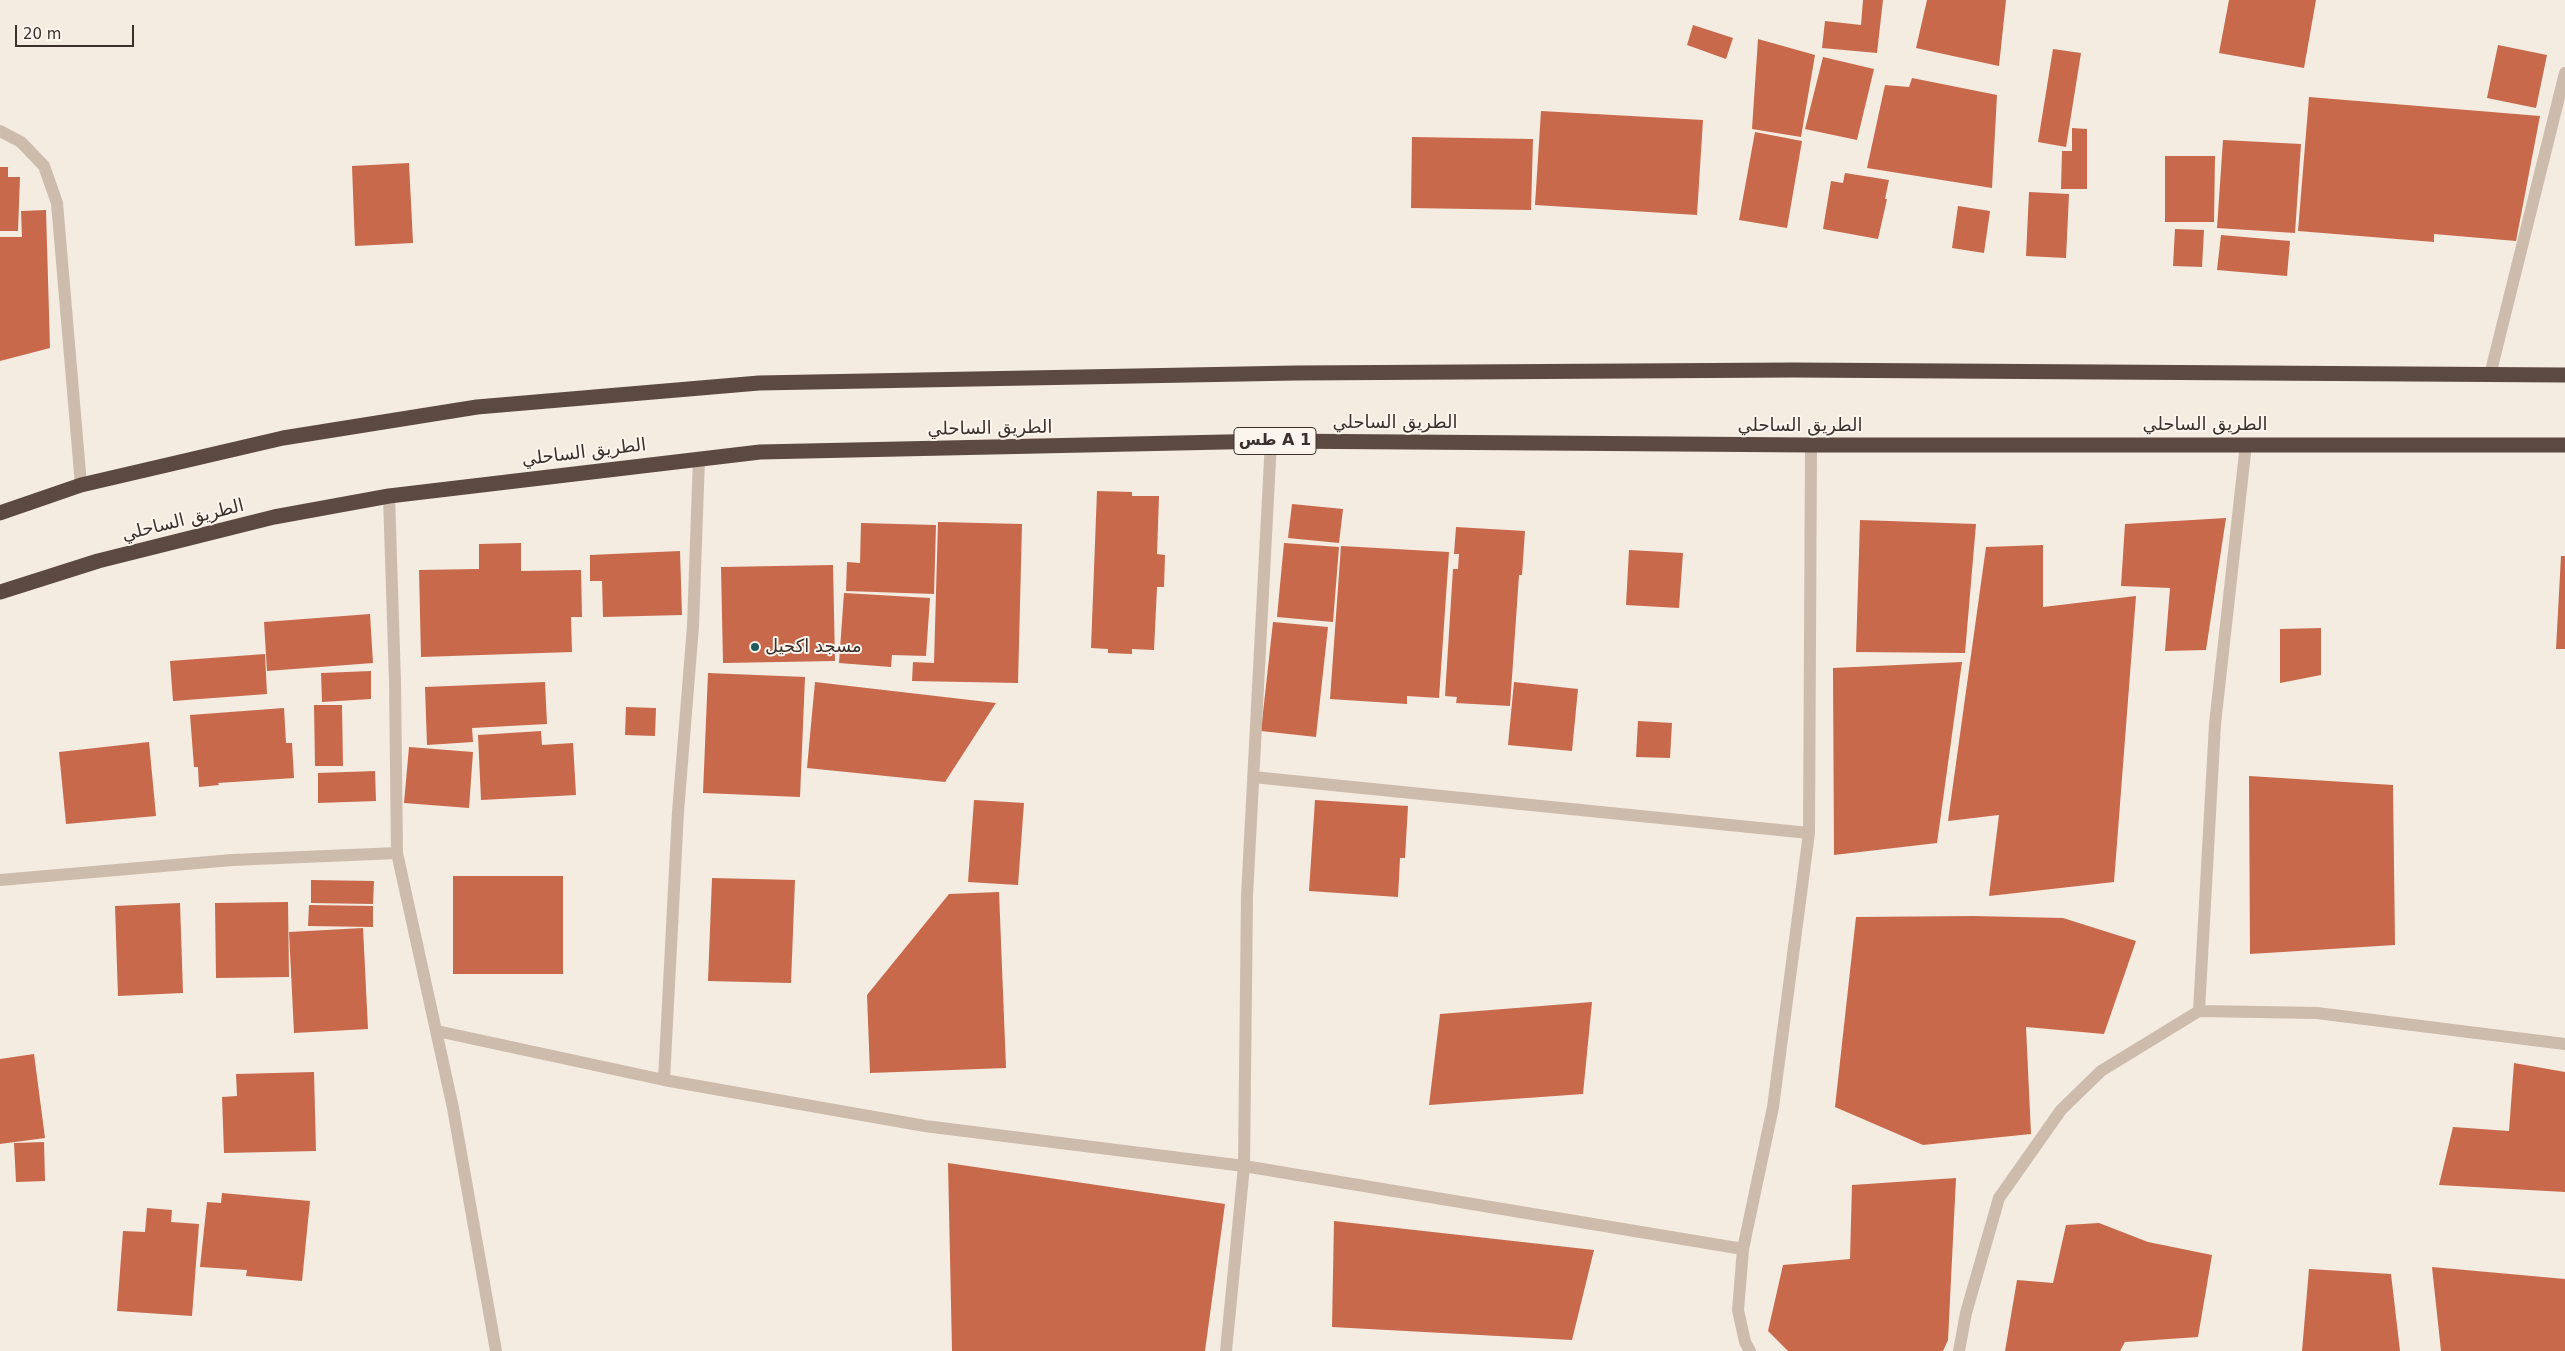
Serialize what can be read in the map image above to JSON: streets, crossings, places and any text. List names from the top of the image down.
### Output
{
  "streets": {
    "highway": ["الطريق الساحلي", "طس A 1"]
  },
  "places": ["مسجد اكحيل"],
  "scale_bar": "20 m"
}
